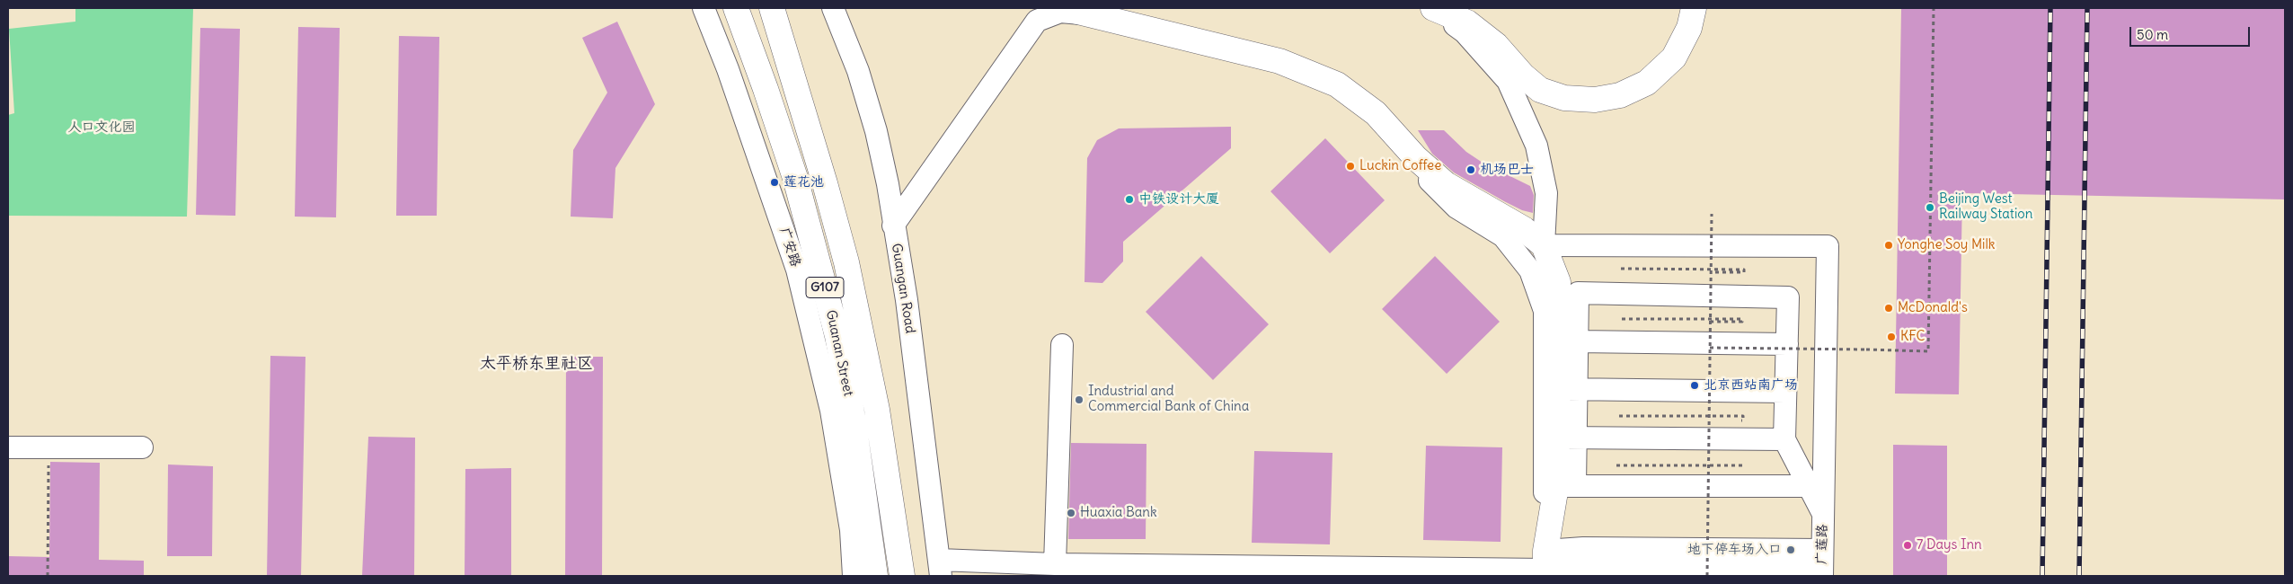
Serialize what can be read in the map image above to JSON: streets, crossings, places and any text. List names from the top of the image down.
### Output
{
  "streets": {
    "main road": ["G107", "Guanan Street"],
    "street": ["广安路", "Guangan Road", "广莲路"]
  },
  "districts": ["太平桥东里社区"],
  "parks": ["人口文化园"],
  "places": [
    "Luckin Coffee",
    "机场巴士",
    "莲花池",
    "中铁设计大厦",
    "Beijing West Railway Station",
    "Yonghe Soy Milk",
    "McDonald's",
    "KFC",
    "北京西站南广场",
    "Industrial and Commercial Bank of China",
    "Huaxia Bank",
    "7 Days Inn",
    "地下停车场入口"
  ],
  "scale_bar": "50 m"
}
